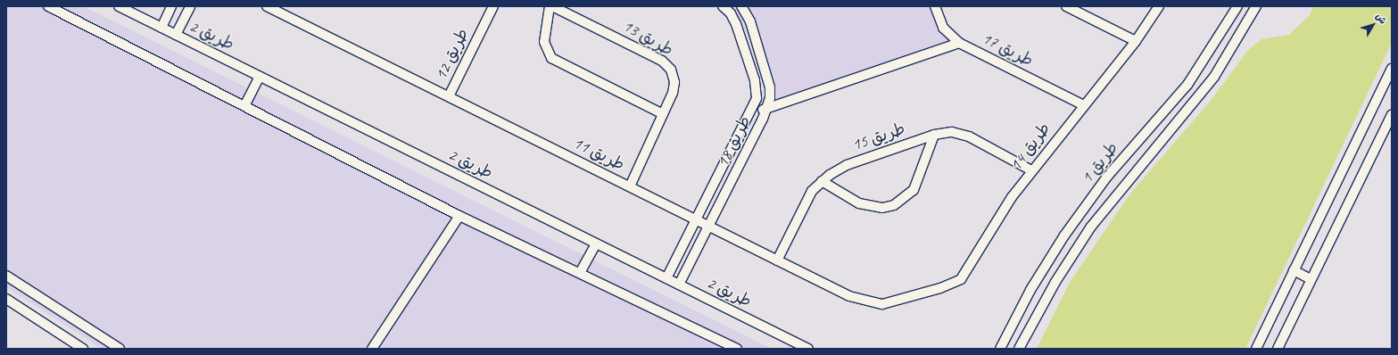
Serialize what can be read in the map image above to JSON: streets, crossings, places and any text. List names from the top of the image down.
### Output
{
  "streets": {
    "street": [
      "طريق 2",
      "طريق 13",
      "طريق 17",
      "طريق 12",
      "طريق 15",
      "طريق 18",
      "طريق 14",
      "طريق 11",
      "طريق 1"
    ]
  },
  "crossings": [
    ["طريق 2", "طريق 18"],
    ["طريق 13", "طريق 11"],
    ["طريق 17", "طريق 14"],
    ["طريق 12", "طريق 11"],
    ["طريق 15", "طريق 14"],
    ["طريق 15", "طريق 11"],
    ["طريق 18", "طريق 11"],
    ["طريق 14", "طريق 11"]
  ],
  "north": "top right"
}
